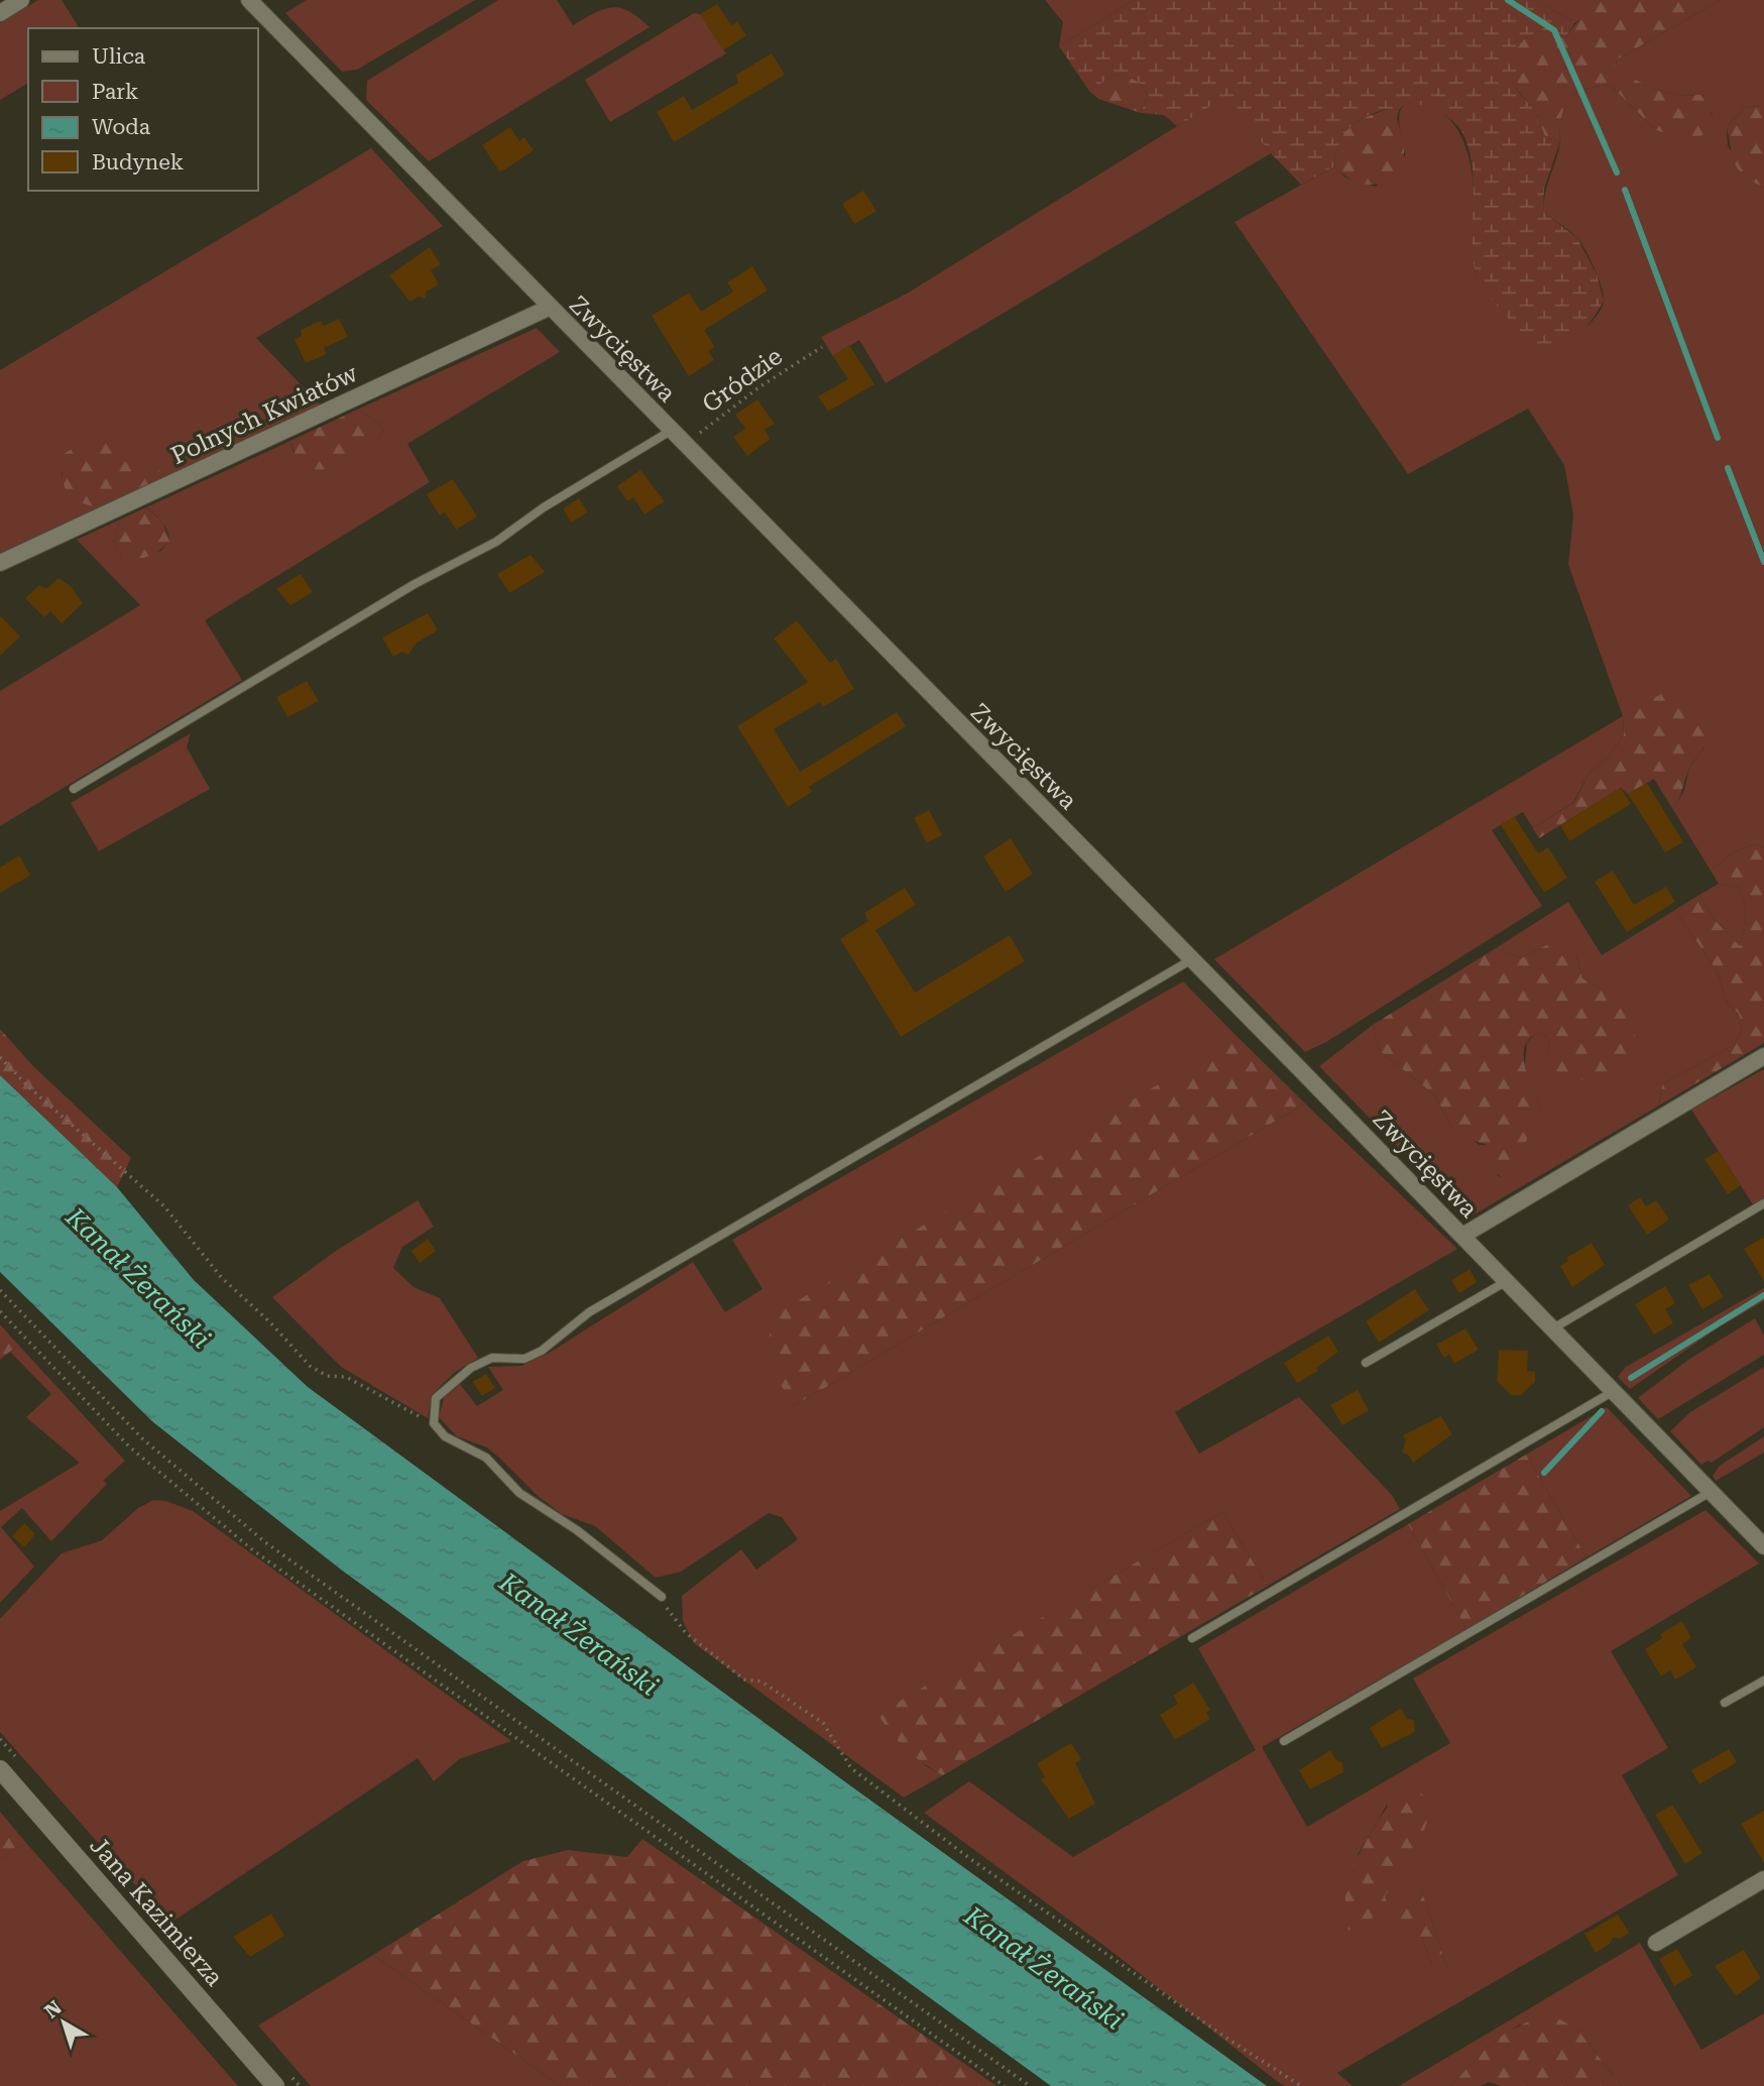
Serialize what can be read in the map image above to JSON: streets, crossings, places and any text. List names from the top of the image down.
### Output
{
  "streets": {
    "main road": ["Jana Kazimierza"],
    "street": ["Zwycięstwa", "Polnych Kwiatów"],
    "path": ["Gródzie"]
  },
  "crossings": [
    ["Zwycięstwa", "Gródzie"],
    ["Zwycięstwa", "Polnych Kwiatów"]
  ],
  "water": ["Kanał Żerański"],
  "legend": [
    "Ulica",
    "Park",
    "Woda",
    "Budynek"
  ],
  "north": "top left"
}
